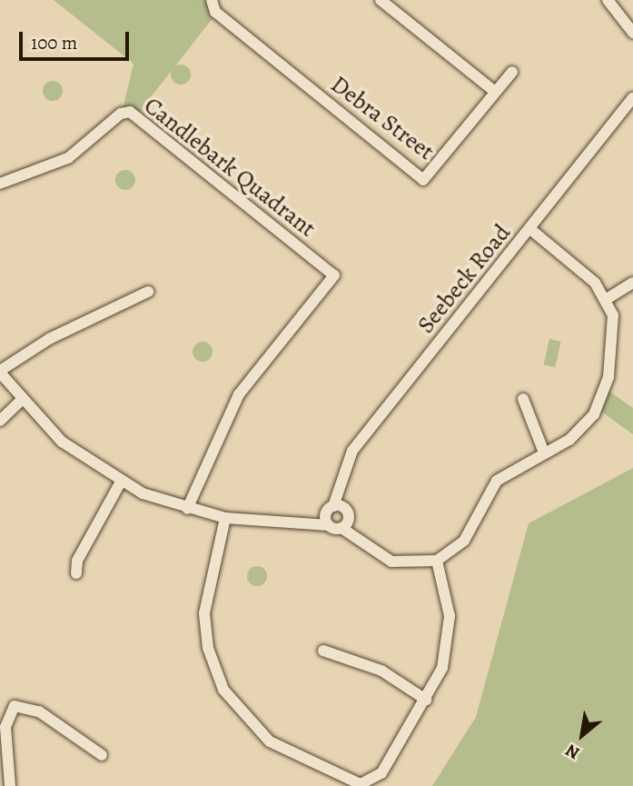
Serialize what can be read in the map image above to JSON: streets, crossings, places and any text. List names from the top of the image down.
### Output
{
  "streets": {
    "street": ["Debra Street", "Candlebark Quadrant", "Seebeck Road"]
  },
  "scale_bar": "100 m",
  "north": "bottom left"
}
